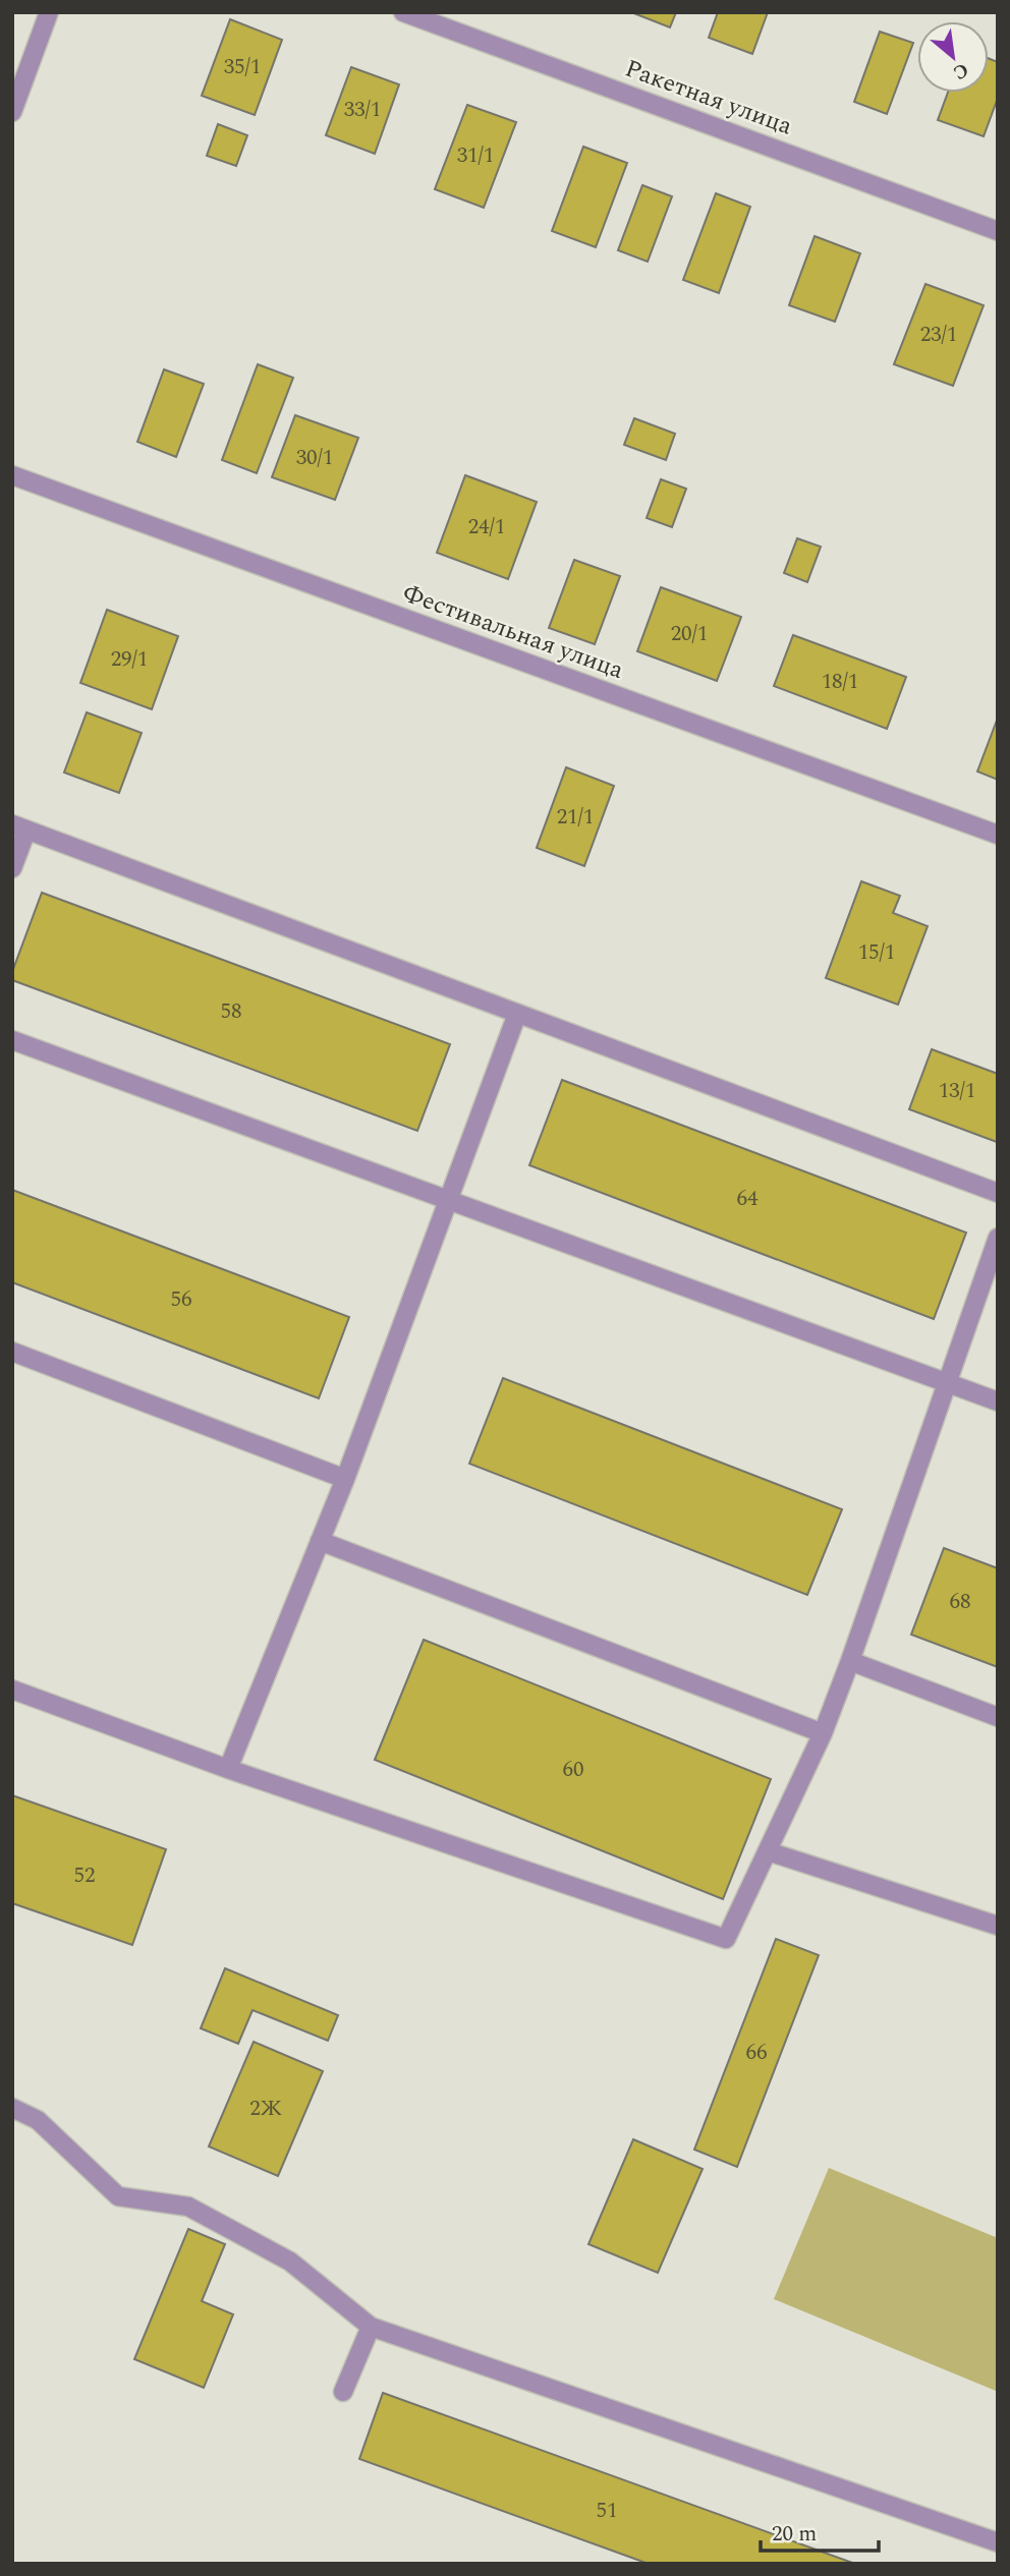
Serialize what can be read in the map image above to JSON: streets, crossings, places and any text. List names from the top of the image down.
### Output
{
  "streets": {
    "street": ["Ракетная улица", "Фестивальная улица"]
  },
  "house_numbers": [
    "35/1",
    "33/1",
    "31/1",
    "23/1",
    "30/1",
    "24/1",
    "20/1",
    "29/1",
    "18/1",
    "21/1",
    "15/1",
    "58",
    "13/1",
    "64",
    "56",
    "68",
    "60",
    "52",
    "66",
    "2Ж",
    "51"
  ],
  "scale_bar": "20 m",
  "north": "bottom right"
}
